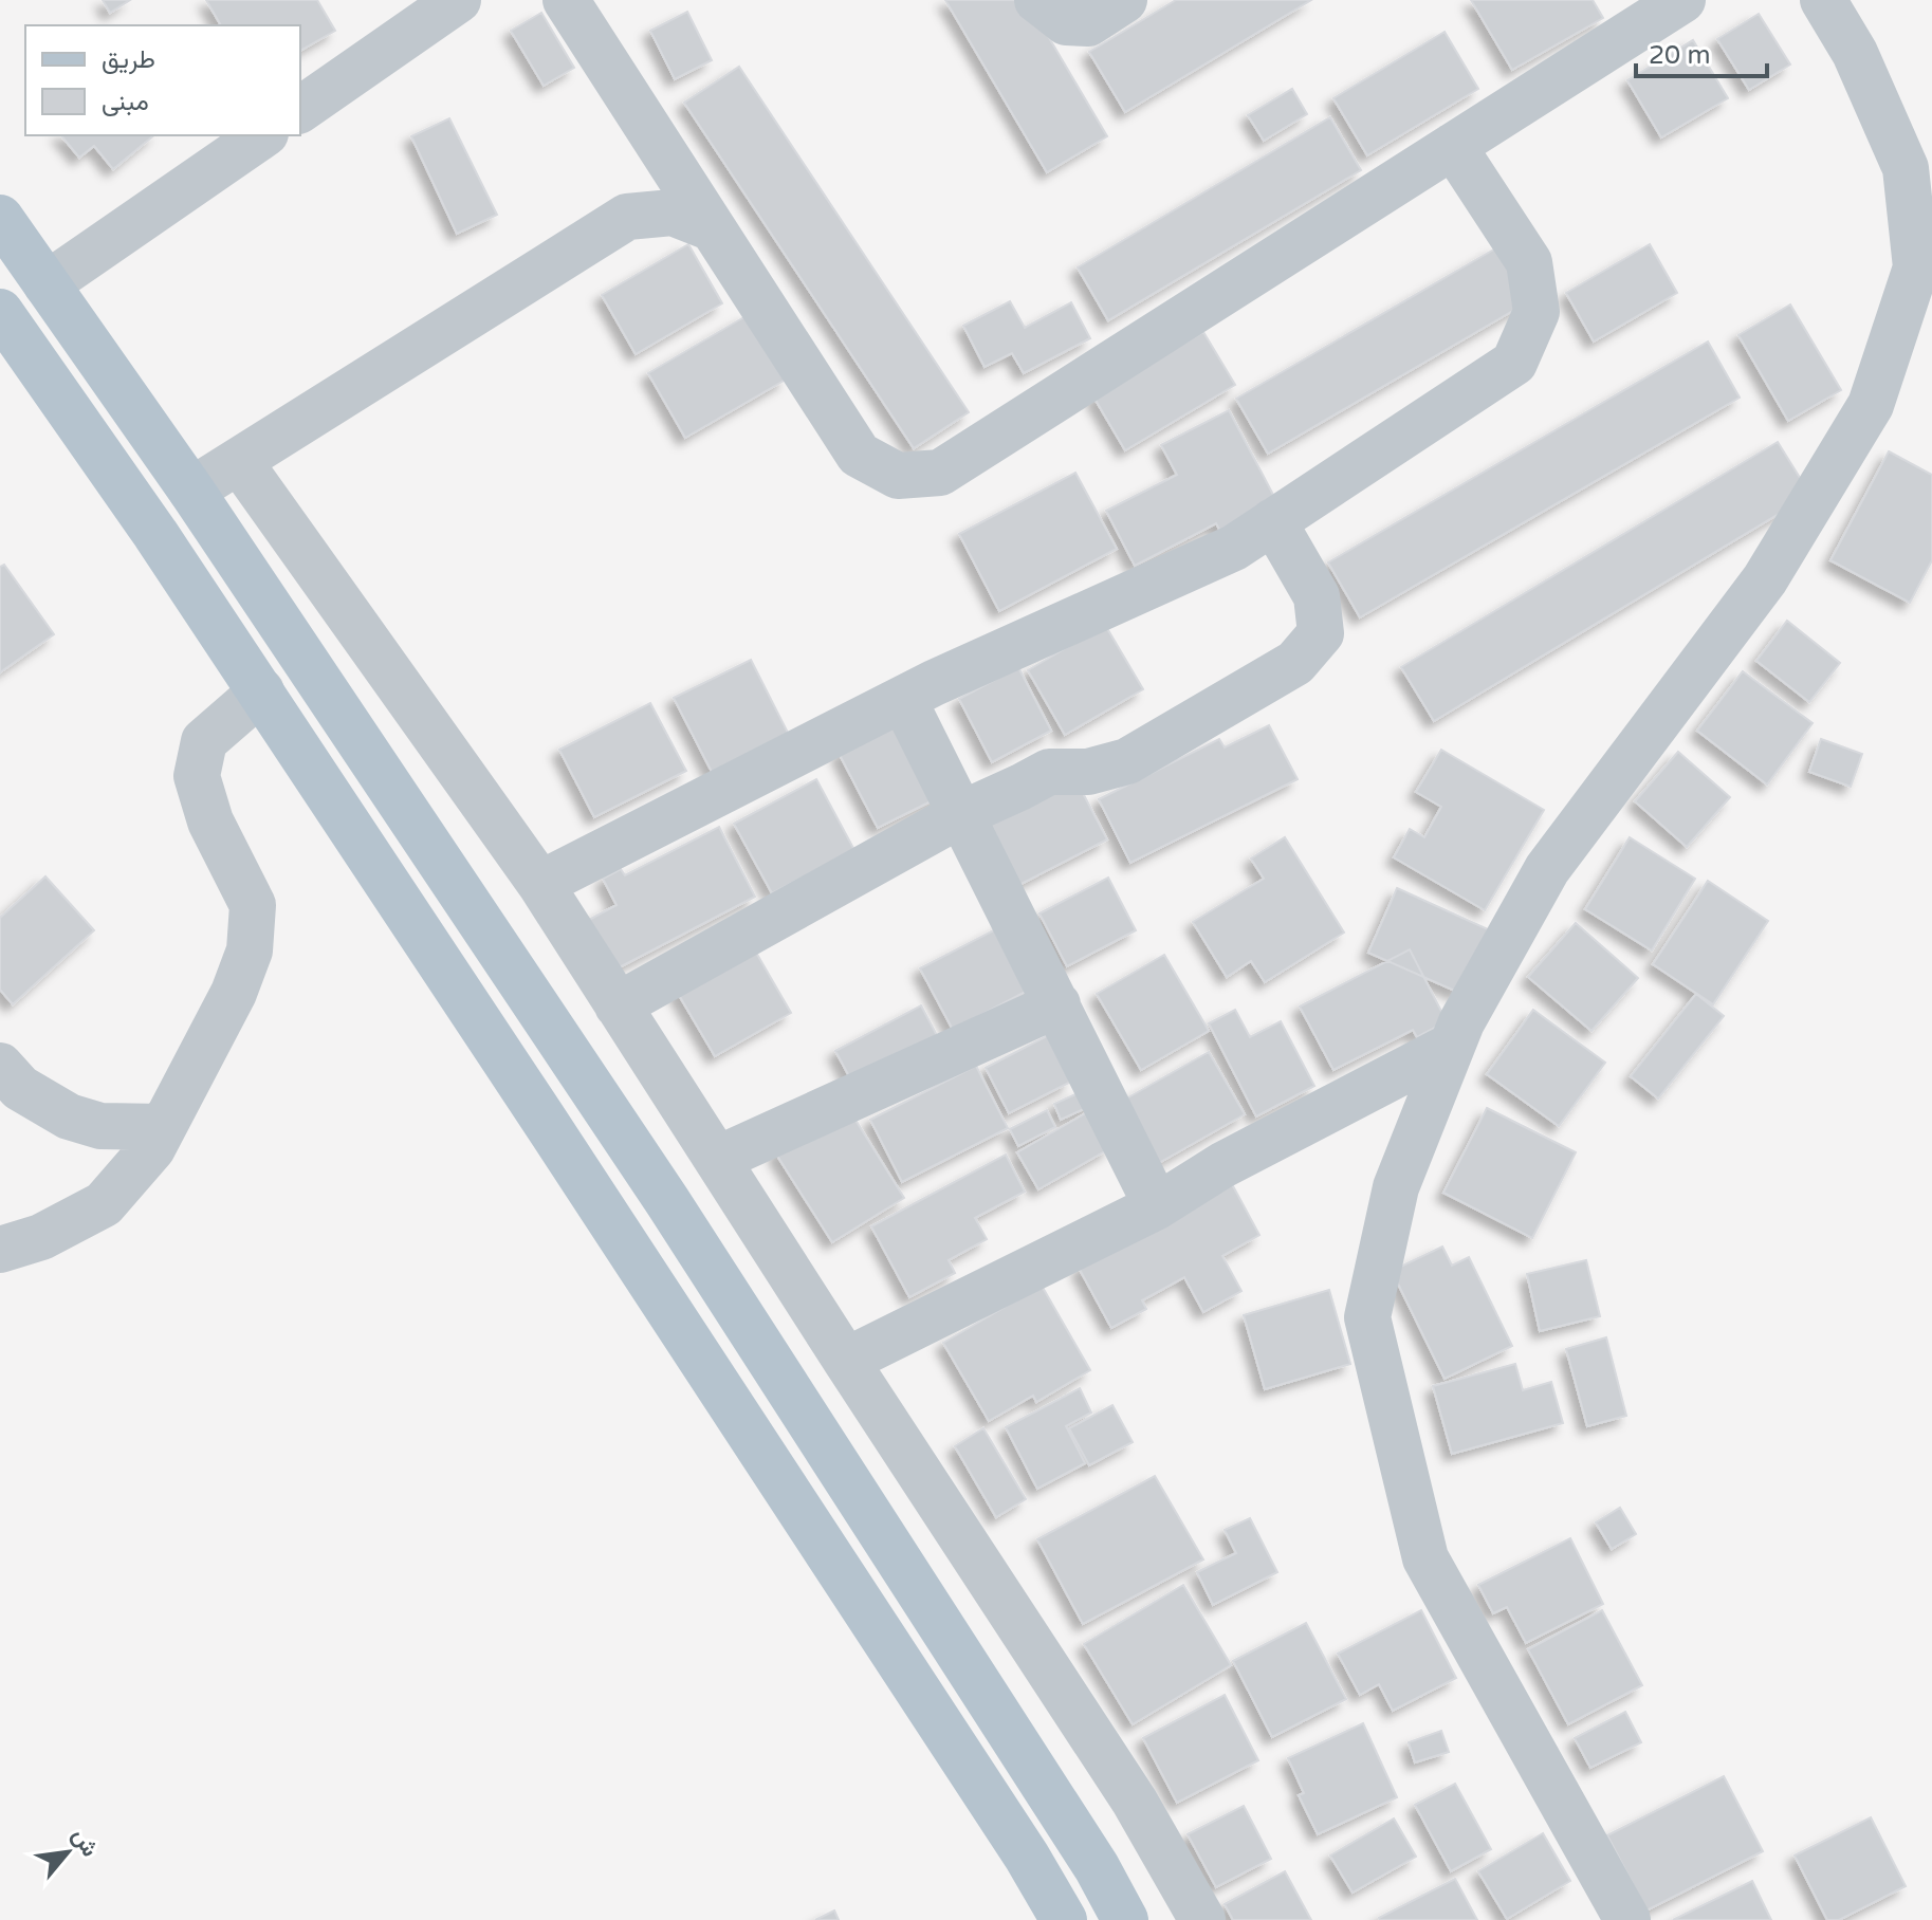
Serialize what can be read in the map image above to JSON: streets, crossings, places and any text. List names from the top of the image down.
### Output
{
  "legend": ["طريق", "مبنى"],
  "scale_bar": "20 m",
  "north": "top right"
}
